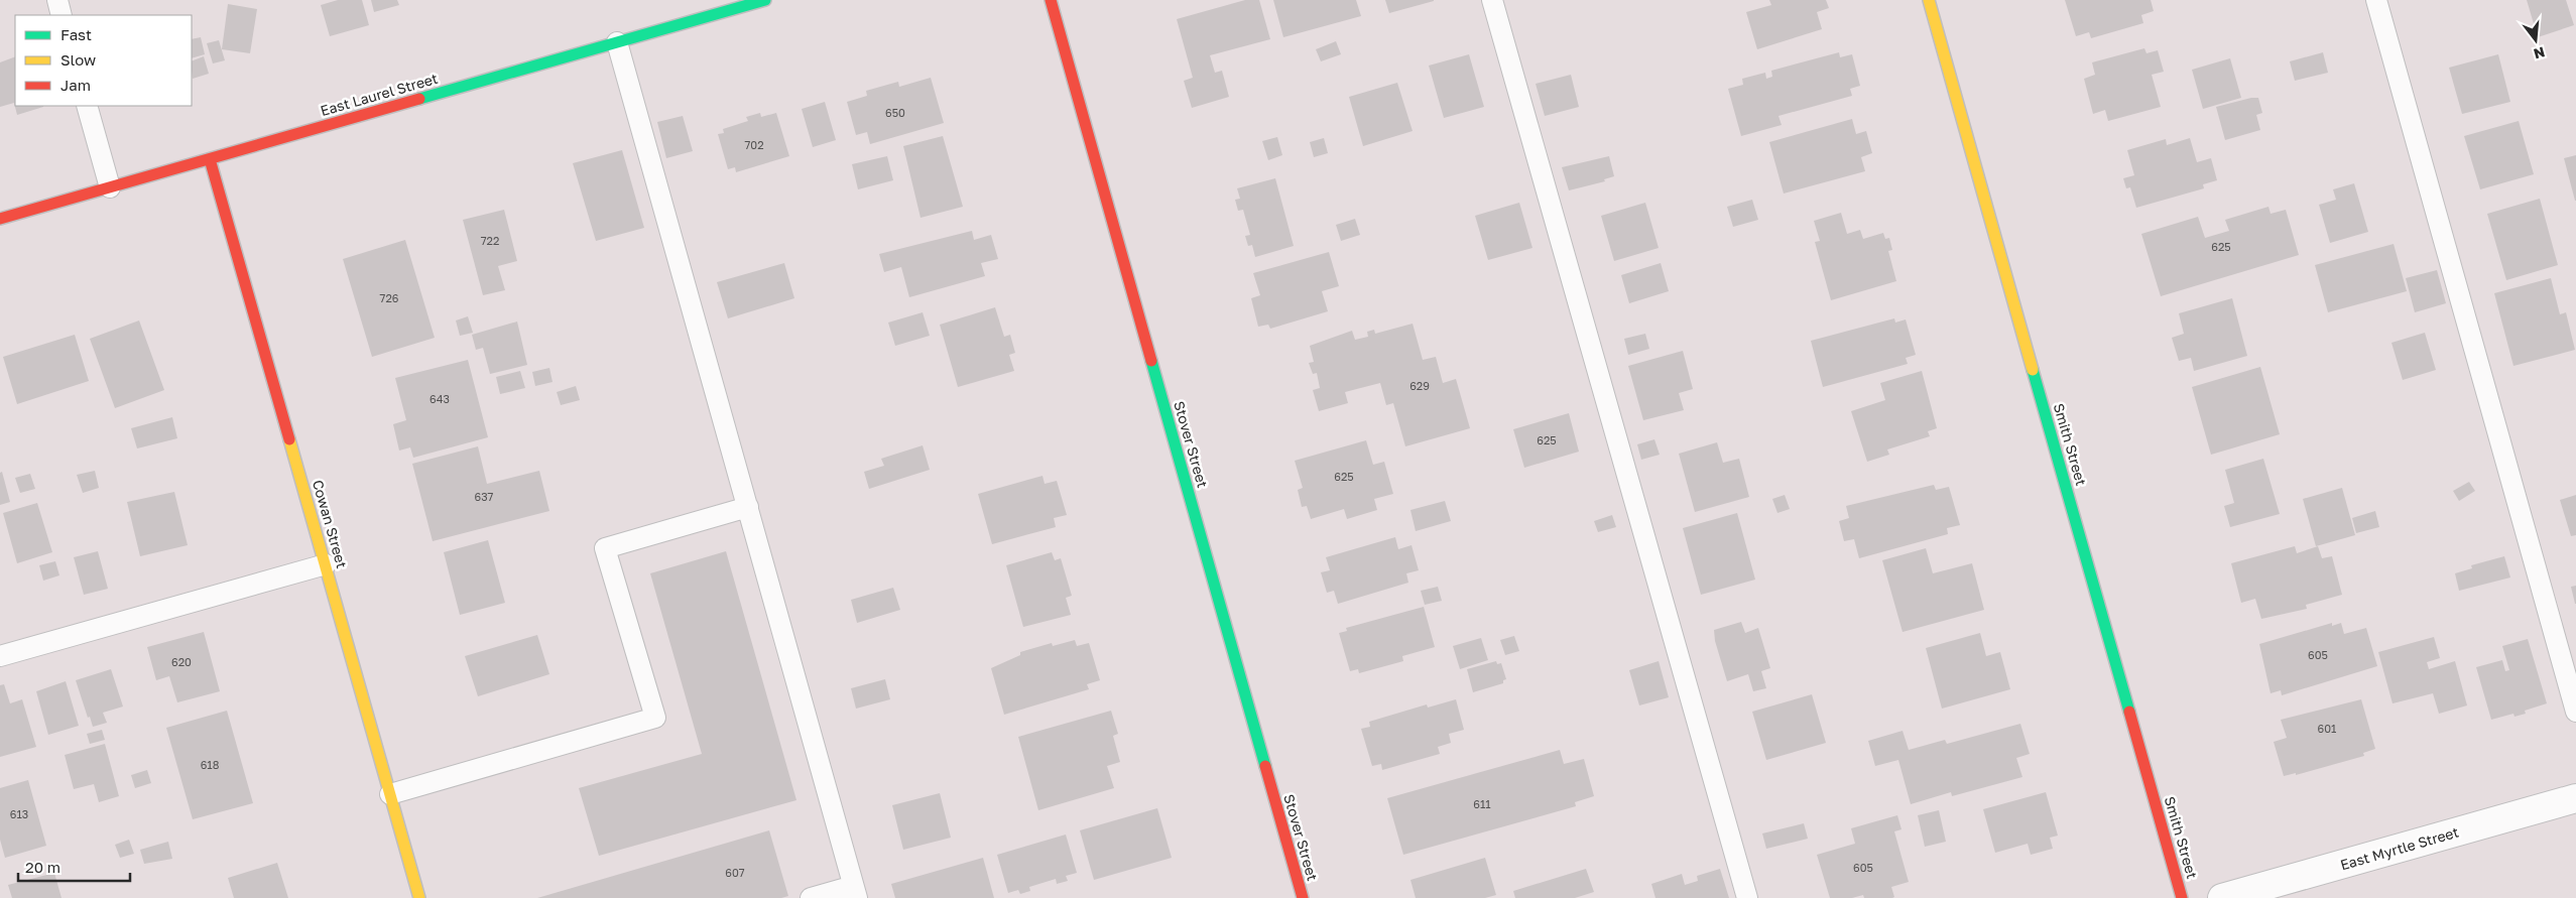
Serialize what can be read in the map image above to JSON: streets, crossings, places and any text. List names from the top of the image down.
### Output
{
  "streets": {
    "street": [
      "East Laurel Street",
      "Stover Street",
      "Smith Street",
      "Cowan Street",
      "East Myrtle Street"
    ]
  },
  "crossings": [
    ["East Laurel Street", "Cowan Street"]
  ],
  "house_numbers": [
    "650",
    "702",
    "722",
    "625",
    "726",
    "629",
    "643",
    "625",
    "625",
    "637",
    "605",
    "620",
    "601",
    "618",
    "611",
    "613",
    "605",
    "607"
  ],
  "legend": ["Fast", "Slow", "Jam"],
  "scale_bar": "20 m",
  "north": "bottom"
}
